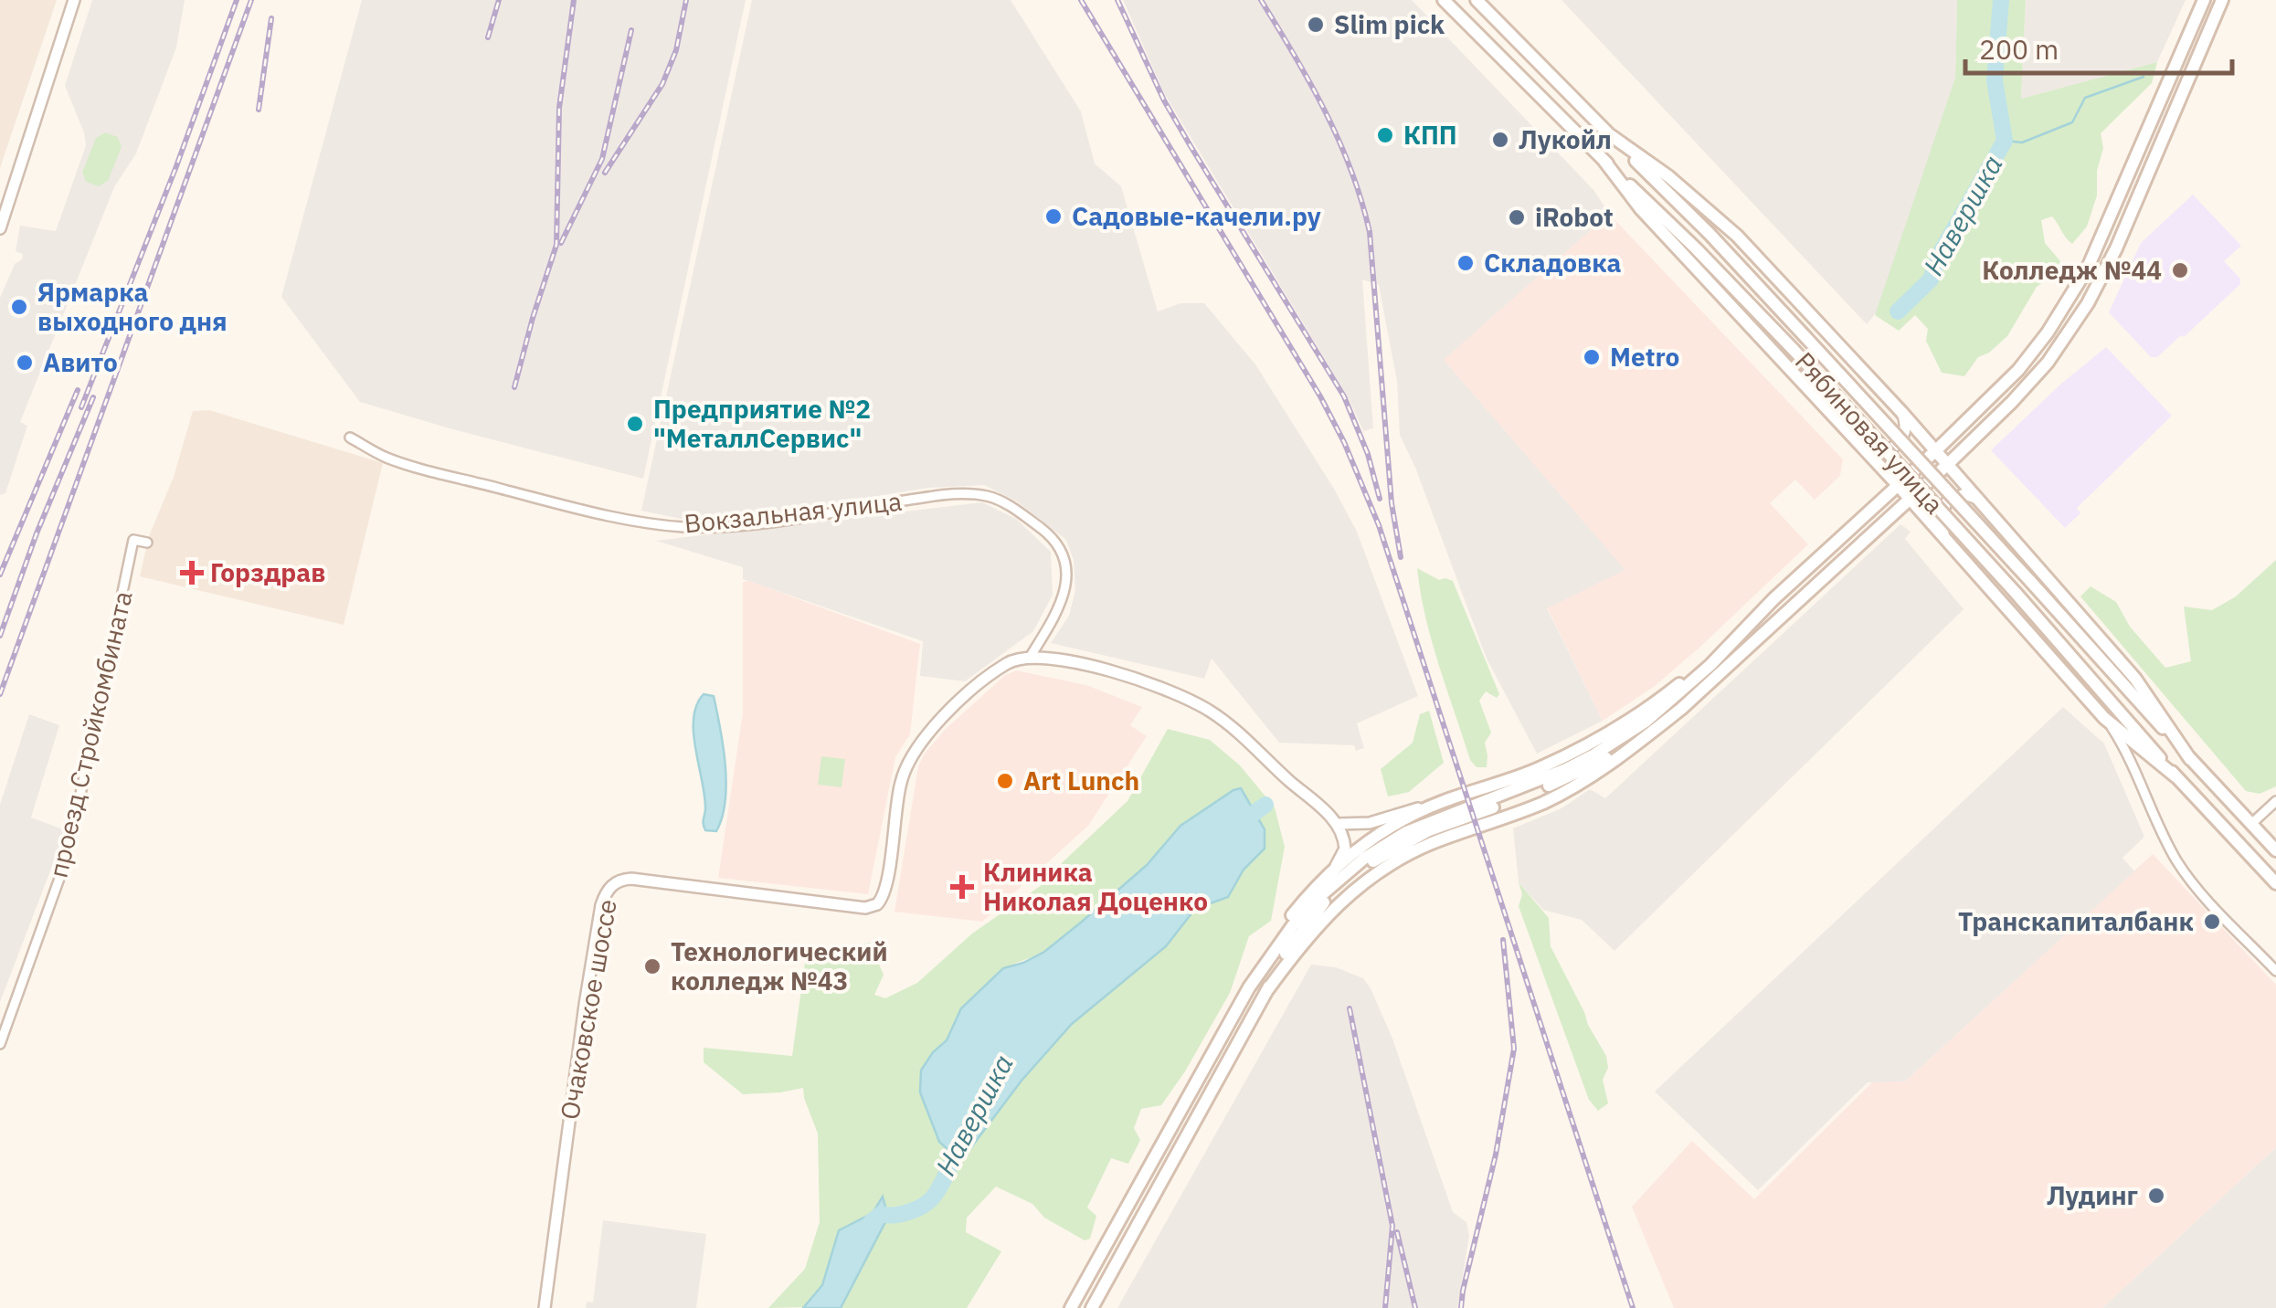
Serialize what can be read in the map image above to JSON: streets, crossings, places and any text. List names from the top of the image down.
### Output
{
  "streets": {
    "main road": ["Рябиновая улица"],
    "street": ["Вокзальная улица", "проезд Стройкомбината", "Очаковское шоссе"]
  },
  "crossings": [
    ["Вокзальная улица", "Очаковское шоссе"]
  ],
  "water": ["Навершка"],
  "places": {
    "other": [
      "Slim pick",
      "КПП",
      "Лукойл",
      "Садовые-качели.ру",
      "iRobot",
      "Складовка",
      "Колледж №44",
      "Ярмарка выходного дня",
      "Metro",
      "Авито",
      "Предприятие №2 \"МеталлСервис\"",
      "Art Lunch",
      "Транскапиталбанк",
      "Технологический колледж №43",
      "Лудинг"
    ],
    "health": ["Горздрав", "Клиника Николая Доценко"]
  },
  "scale_bar": "200 m"
}
